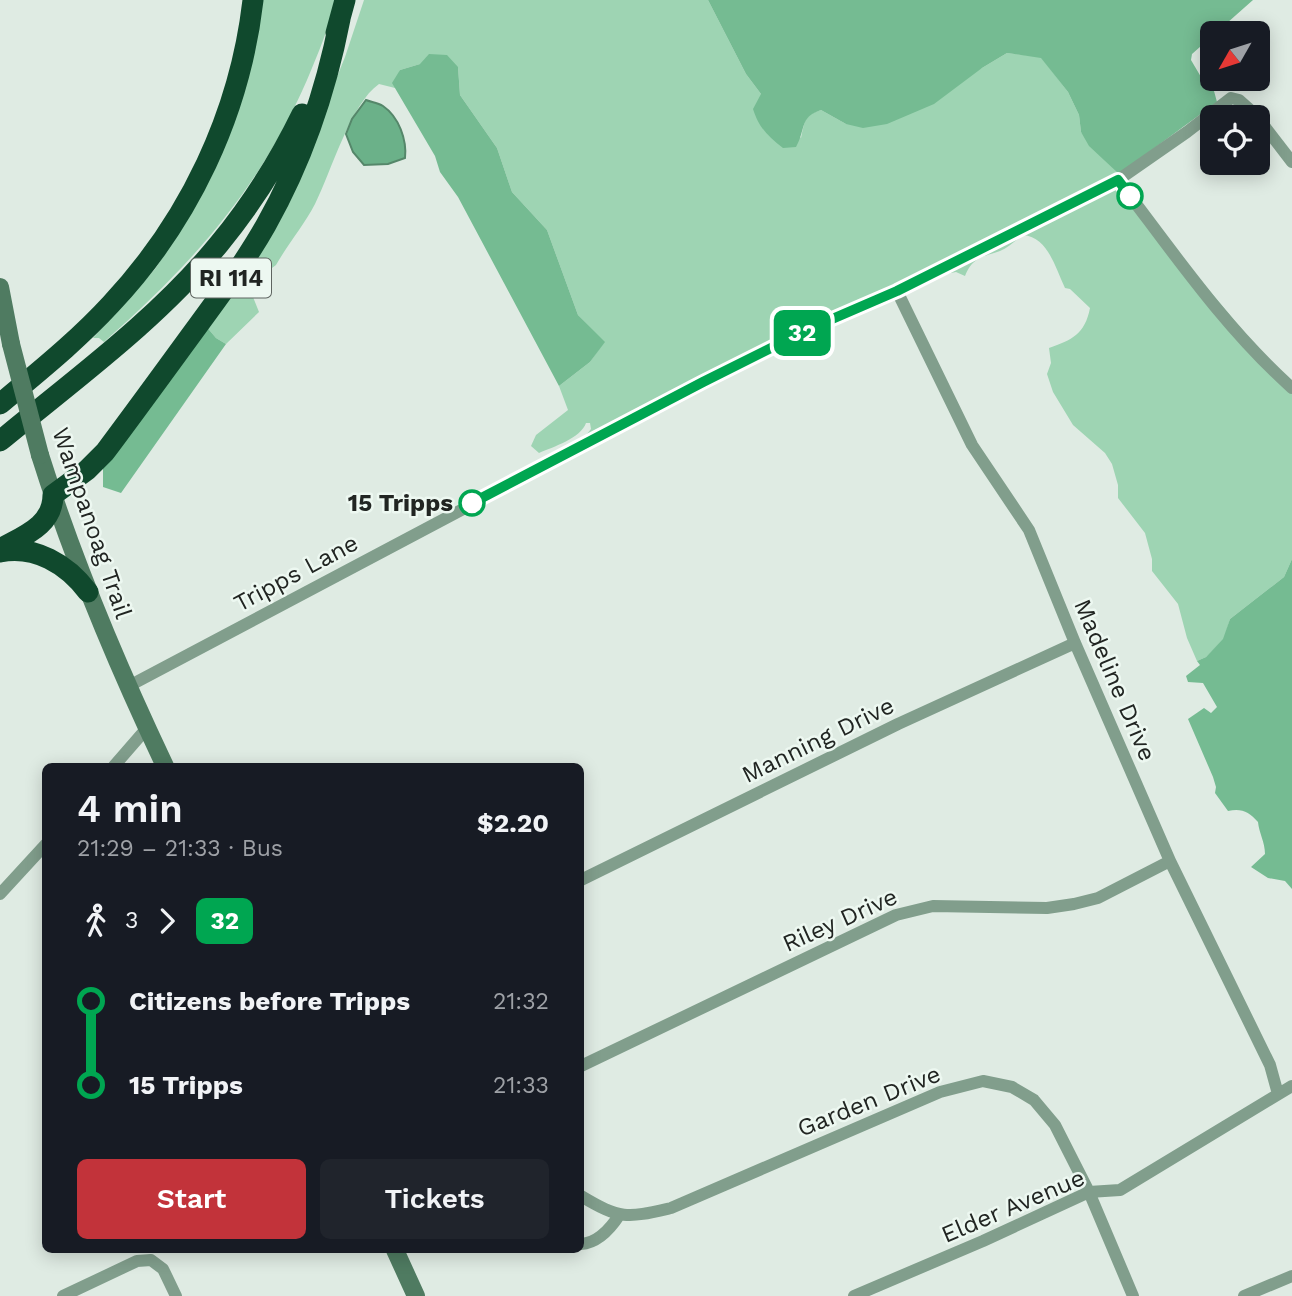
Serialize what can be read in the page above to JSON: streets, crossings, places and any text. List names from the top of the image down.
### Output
{
  "streets": {
    "highway": ["RI 114"],
    "main road": ["Wampanoag Trail"],
    "street": [
      "Tripps Lane",
      "Madeline Drive",
      "Manning Drive",
      "Riley Drive",
      "Garden Drive",
      "Elder Avenue"
    ]
  },
  "crossings": [
    ["RI 114", "Wampanoag Trail"],
    ["Wampanoag Trail", "Tripps Lane"],
    ["Tripps Lane", "Madeline Drive"],
    ["Madeline Drive", "Manning Drive"],
    ["Madeline Drive", "Riley Drive"],
    ["Madeline Drive", "Elder Avenue"],
    ["Garden Drive", "Elder Avenue"]
  ],
  "places": ["15 Tripps"],
  "lines": ["bus line 32"],
  "north": "bottom left",
  "page": {
    "on_map": "32",
    "heading": ["4 min", "21:29 – 21:33 · Bus", "$2.20"],
    "legs": ["3", "32"],
    "list": [
      {
        "name": "Citizens before Tripps",
        "value": "21:32"
      },
      {
        "name": "15 Tripps",
        "value": "21:33"
      }
    ],
    "buttons": ["Start", "Tickets"]
  }
}
